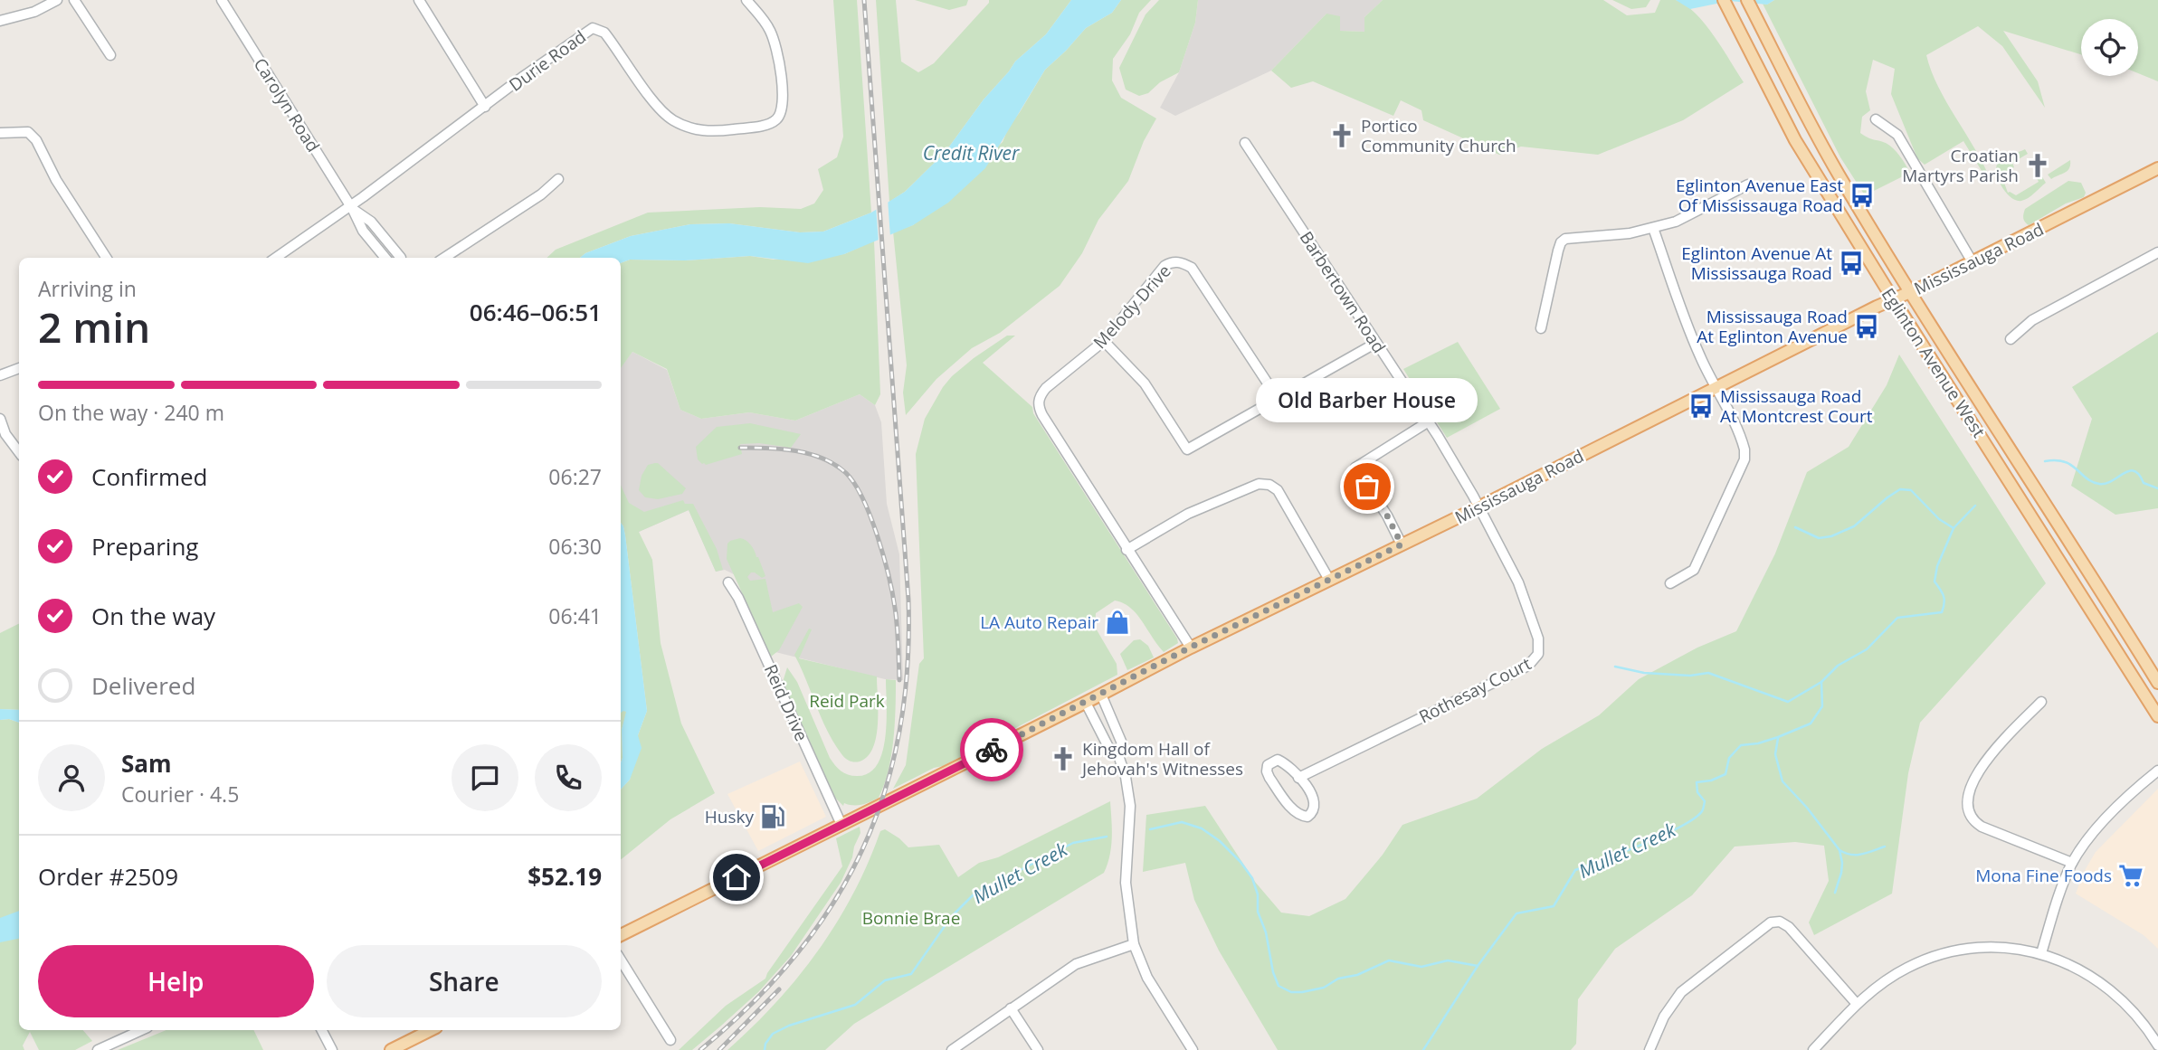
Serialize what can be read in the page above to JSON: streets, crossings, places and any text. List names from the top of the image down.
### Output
{
  "streets": {
    "main road": ["Mississauga Road", "Eglinton Avenue West"],
    "street": [
      "Durie Road",
      "Carolyn Road",
      "Barbertown Road",
      "Melody Drive",
      "Rothesay Court",
      "Reid Drive"
    ]
  },
  "crossings": [
    ["Durie Road", "Carolyn Road"],
    ["Mississauga Road", "Barbertown Road"],
    ["Mississauga Road", "Melody Drive"],
    ["Mississauga Road", "Eglinton Avenue West"],
    ["Mississauga Road", "Rothesay Court"],
    ["Mississauga Road", "Reid Drive"],
    ["Barbertown Road", "Rothesay Court"]
  ],
  "water": ["Credit River", "Mullet Creek"],
  "parks": ["Reid Park", "Bonnie Brae"],
  "places": {
    "church": ["Portico Community Church", "Croatian Martyrs Parish", "Kingdom Hall of Jehovah's Witnesses"],
    "bus stop": [
      "Eglinton Avenue East Of Mississauga Road",
      "Eglinton Avenue At Mississauga Road",
      "Mississauga Road At Eglinton Avenue",
      "Mississauga Road At Montcrest Court"
    ],
    "other": ["Old Barber House"],
    "shop": ["LA Auto Repair"],
    "fuel station": ["Husky"],
    "supermarket": ["Mona Fine Foods"]
  },
  "page": {
    "heading": ["2 min", "Arriving in", "06:46–06:51"],
    "panel": [
      "Sam",
      "Courier · 4.5",
      "Order #2509",
      "$52.19"
    ],
    "bar": "On the way · 240 m",
    "bubble": "Old Barber House",
    "list": [
      ["Confirmed", "06:27"],
      ["Preparing", "06:30"],
      ["On the way", "06:41"],
      "Delivered"
    ],
    "buttons": ["Help", "Share"]
  }
}
